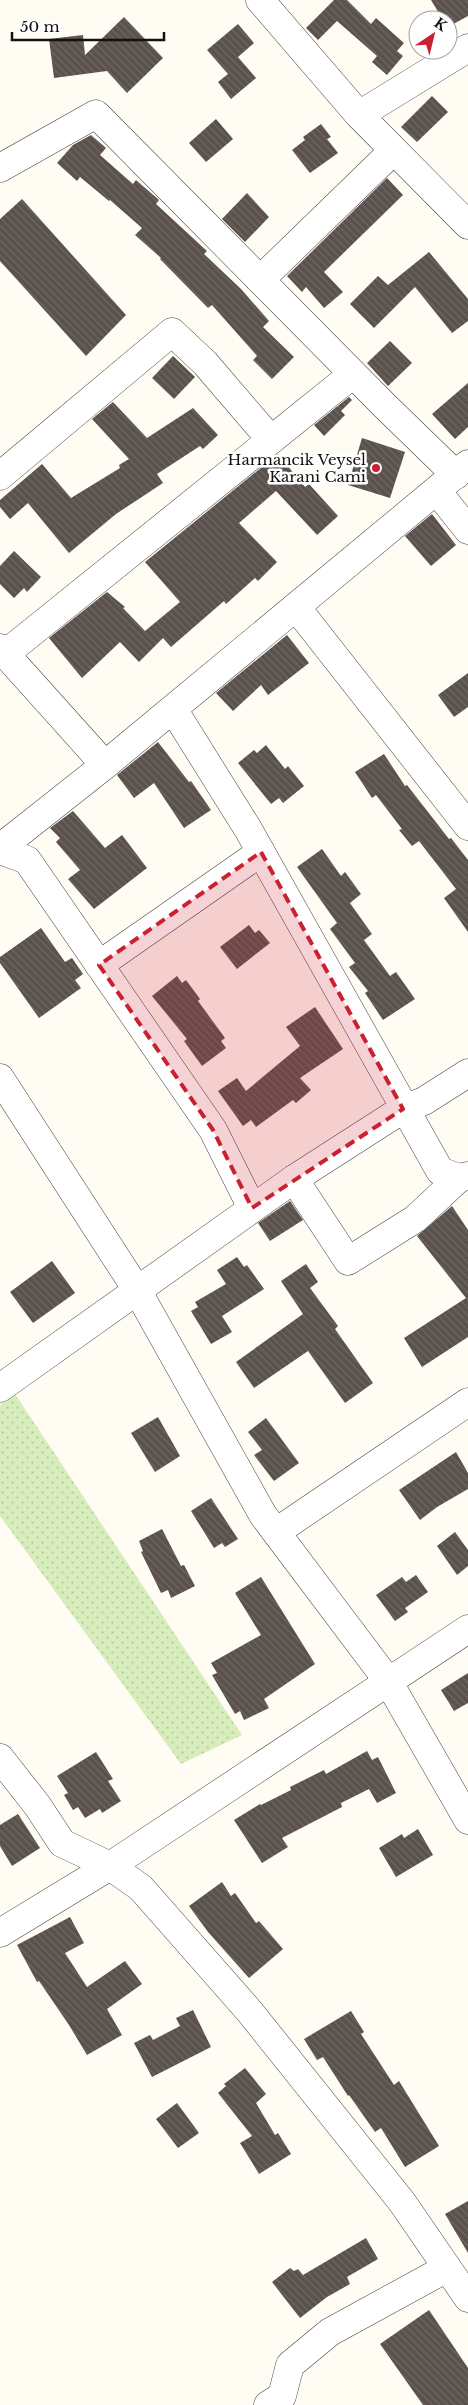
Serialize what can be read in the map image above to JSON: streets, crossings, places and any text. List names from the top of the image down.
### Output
{
  "places": ["Harmancik Veysel Karani Cami"],
  "scale_bar": "50 m",
  "north": "top right"
}
